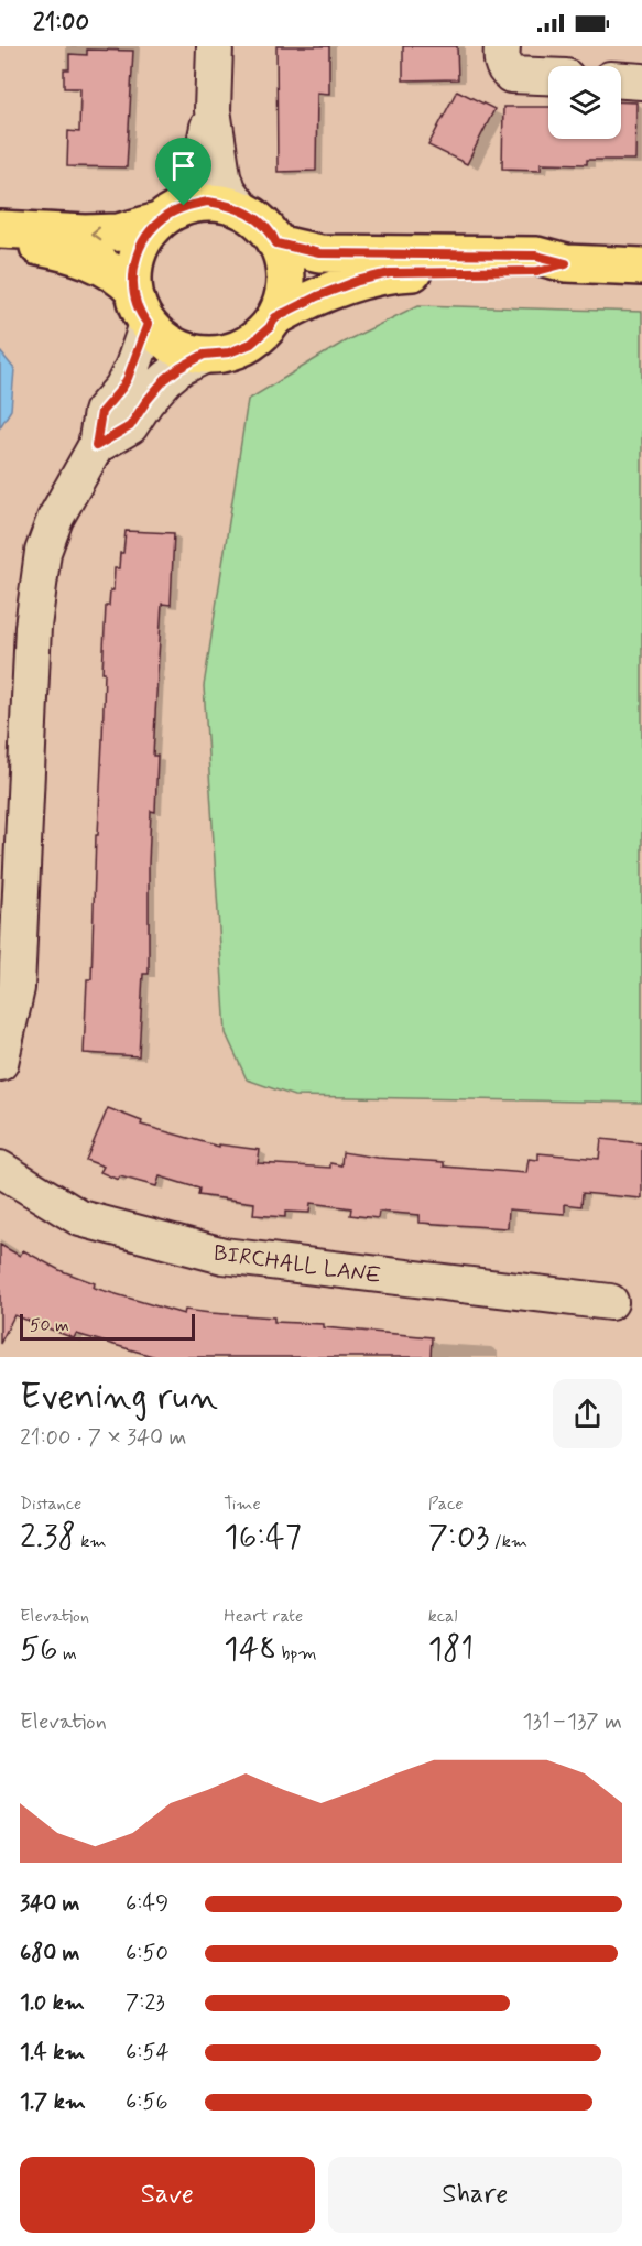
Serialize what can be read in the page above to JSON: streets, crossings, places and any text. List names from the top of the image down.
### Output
{
  "streets": {
    "street": ["BIRCHALL LANE"]
  },
  "scale_bar": "50 m",
  "page": {
    "status": "21:00",
    "scale": "50 m",
    "heading": ["Evening run", "21:00 · 7 × 340 m"],
    "stats": [
      ["Distance", "2.38 km"],
      ["Time", "16:47"],
      ["Pace", "7:03 /km"],
      ["Elevation", "56 m"],
      ["Heart rate", "148 bpm"],
      ["kcal", "181"]
    ],
    "chart": ["Elevation", "131–137 m"],
    "list": [
      {
        "name": "340 m",
        "note": "6:49"
      },
      {
        "name": "680 m",
        "note": "6:50"
      },
      {
        "name": "1.0 km",
        "note": "7:23"
      },
      {
        "name": "1.4 km",
        "note": "6:54"
      },
      {
        "name": "1.7 km",
        "note": "6:56"
      }
    ],
    "buttons": ["Save", "Share"]
  }
}
